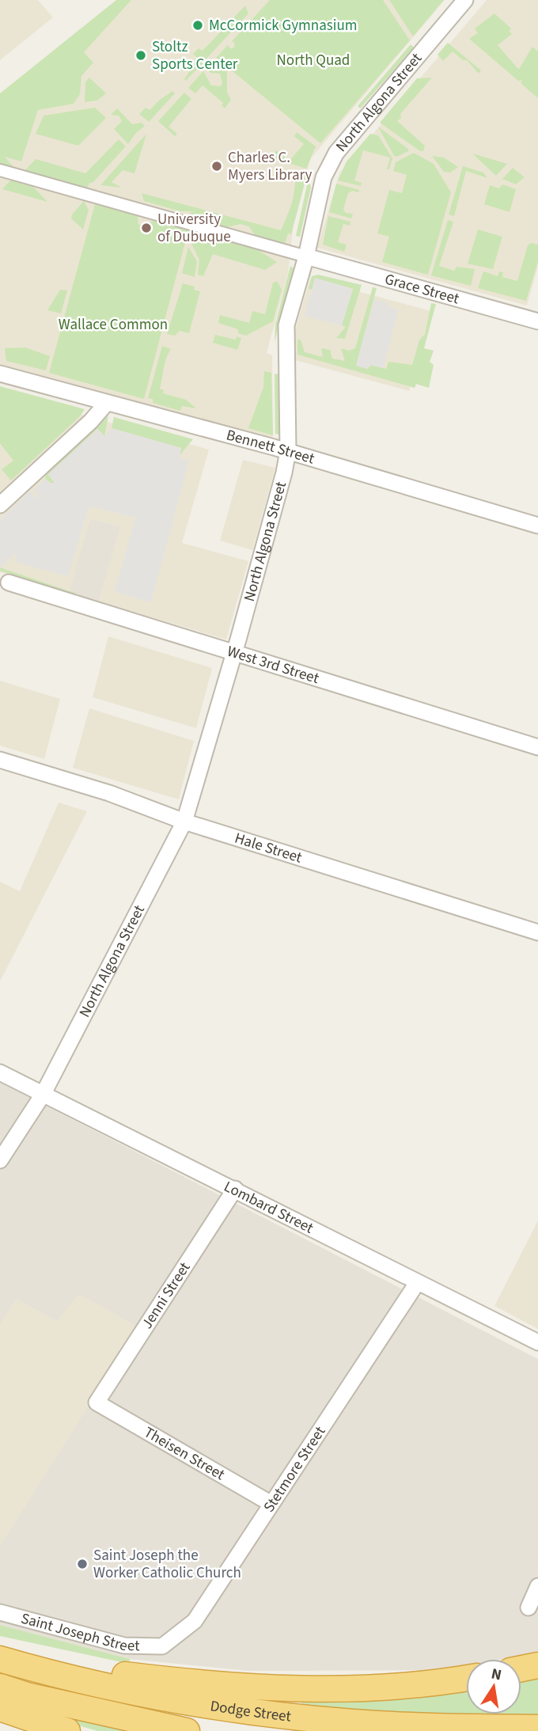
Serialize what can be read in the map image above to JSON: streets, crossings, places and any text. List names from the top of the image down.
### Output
{
  "streets": {
    "highway": ["Dodge Street"],
    "street": [
      "North Algona Street",
      "Grace Street",
      "Bennett Street",
      "West 3rd Street",
      "Hale Street",
      "Lombard Street",
      "Jenni Street",
      "Theisen Street",
      "Stetmore Street",
      "Saint Joseph Street"
    ]
  },
  "crossings": [
    ["North Algona Street", "Grace Street"],
    ["North Algona Street", "Bennett Street"],
    ["North Algona Street", "West 3rd Street"],
    ["North Algona Street", "Hale Street"],
    ["North Algona Street", "Lombard Street"],
    ["Lombard Street", "Jenni Street"],
    ["Lombard Street", "Stetmore Street"],
    ["Jenni Street", "Theisen Street"],
    ["Theisen Street", "Stetmore Street"],
    ["Stetmore Street", "Saint Joseph Street"]
  ],
  "parks": ["North Quad", "Wallace Common"],
  "places": [
    "McCormick Gymnasium",
    "Stoltz Sports Center",
    "Charles C. Myers Library",
    "University of Dubuque",
    "Saint Joseph the Worker Catholic Church"
  ],
  "north": "top"
}
